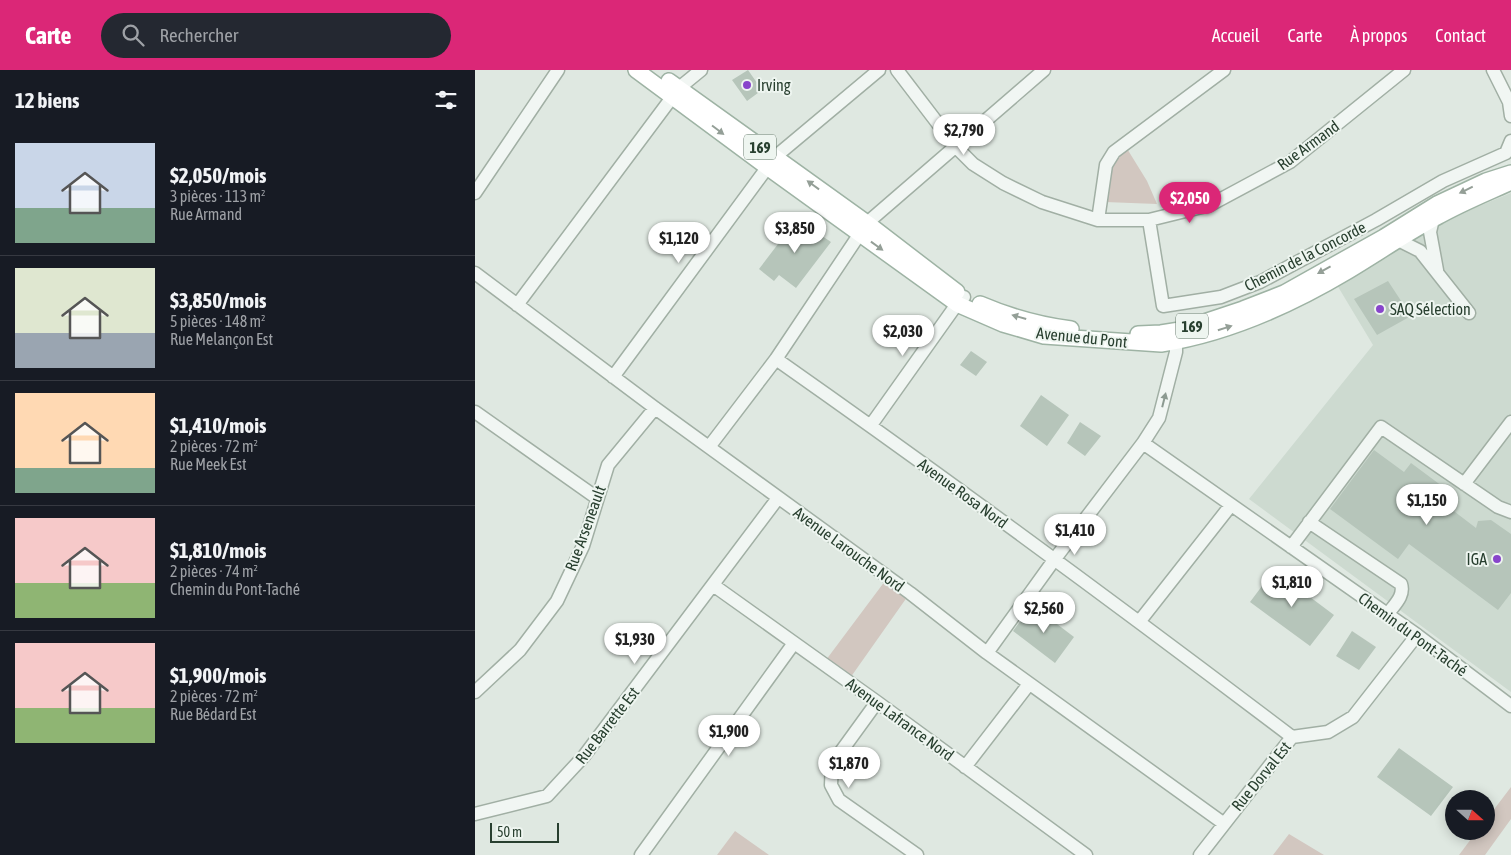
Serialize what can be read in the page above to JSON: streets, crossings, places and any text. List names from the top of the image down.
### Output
{
  "streets": {
    "main road": ["169", "Avenue du Pont"],
    "street": [
      "Rue Armand",
      "Chemin de la Concorde",
      "Avenue Rosa Nord",
      "Rue Arseneault",
      "Avenue Larouche Nord",
      "Chemin du Pont-Taché",
      "Avenue Lafrance Nord",
      "Rue Barrette Est",
      "Rue Dorval Est"
    ]
  },
  "crossings": [
    ["Rue Armand", "Chemin de la Concorde"],
    ["Avenue Rosa Nord", "Rue Dorval Est"],
    ["Rue Arseneault", "Avenue Larouche Nord"],
    ["Avenue Larouche Nord", "Rue Barrette Est"],
    ["Avenue Larouche Nord", "Rue Dorval Est"],
    ["Chemin du Pont-Taché", "Rue Dorval Est"],
    ["Avenue Lafrance Nord", "Rue Barrette Est"]
  ],
  "places": ["Irving", "SAQ Sélection", "IGA"],
  "scale_bar": "50 m",
  "north": "right",
  "page": {
    "header": "Carte",
    "search": "Rechercher",
    "nav": [
      "Accueil",
      "Carte",
      "À propos",
      "Contact"
    ],
    "heading": "12 biens",
    "price": [
      "$2,790",
      "$2,050",
      "$3,850",
      "$1,120",
      "$2,030",
      "$1,150",
      "$1,410",
      "$1,810",
      "$2,560",
      "$1,930",
      "$1,900",
      "$1,870"
    ],
    "list": [
      {
        "name": "$2,050/mois",
        "note": "3 pièces · 113 m² · Rue Armand"
      },
      {
        "name": "$3,850/mois",
        "note": "5 pièces · 148 m² · Rue Melançon Est"
      },
      {
        "name": "$1,410/mois",
        "note": "2 pièces · 72 m² · Rue Meek Est"
      },
      {
        "name": "$1,810/mois",
        "note": "2 pièces · 74 m² · Chemin du Pont-Taché"
      },
      {
        "name": "$1,900/mois",
        "note": "2 pièces · 72 m² · Rue Bédard Est"
      }
    ],
    "scale": "50 m"
  }
}
